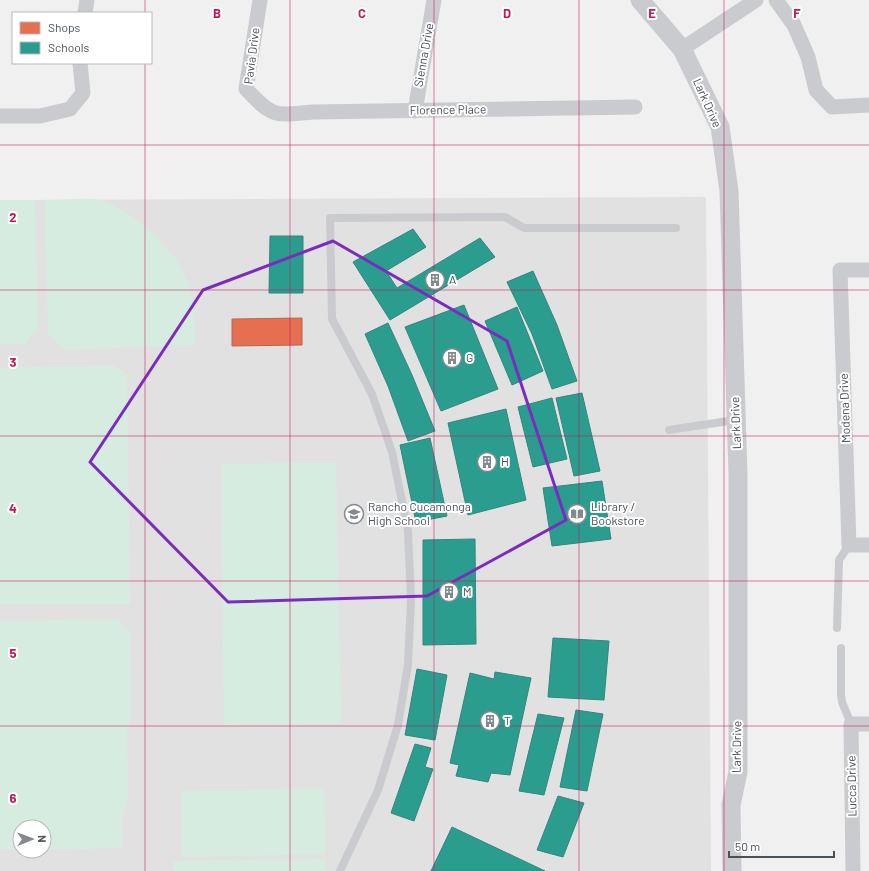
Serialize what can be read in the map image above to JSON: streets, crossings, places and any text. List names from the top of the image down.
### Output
{
  "streets": {
    "street": [
      "Sienna Drive",
      "Pavia Drive",
      "Lark Drive",
      "Florence Place",
      "Modena Drive",
      "Lucca Drive"
    ]
  },
  "crossings": [
    ["Sienna Drive", "Florence Place"],
    ["Pavia Drive", "Florence Place"]
  ],
  "places": {
    "building": [
      "A",
      "G",
      "H",
      "M",
      "T"
    ],
    "school or university": ["Rancho Cucamonga High School"],
    "library": ["Library / Bookstore"]
  },
  "legend": ["Shops", "Schools"],
  "scale_bar": "50 m",
  "north": "right",
  "grid": {
    "columns": [
      "B",
      "C",
      "D",
      "E",
      "F"
    ],
    "rows": [
      "2",
      "3",
      "4",
      "5",
      "6"
    ]
  }
}
